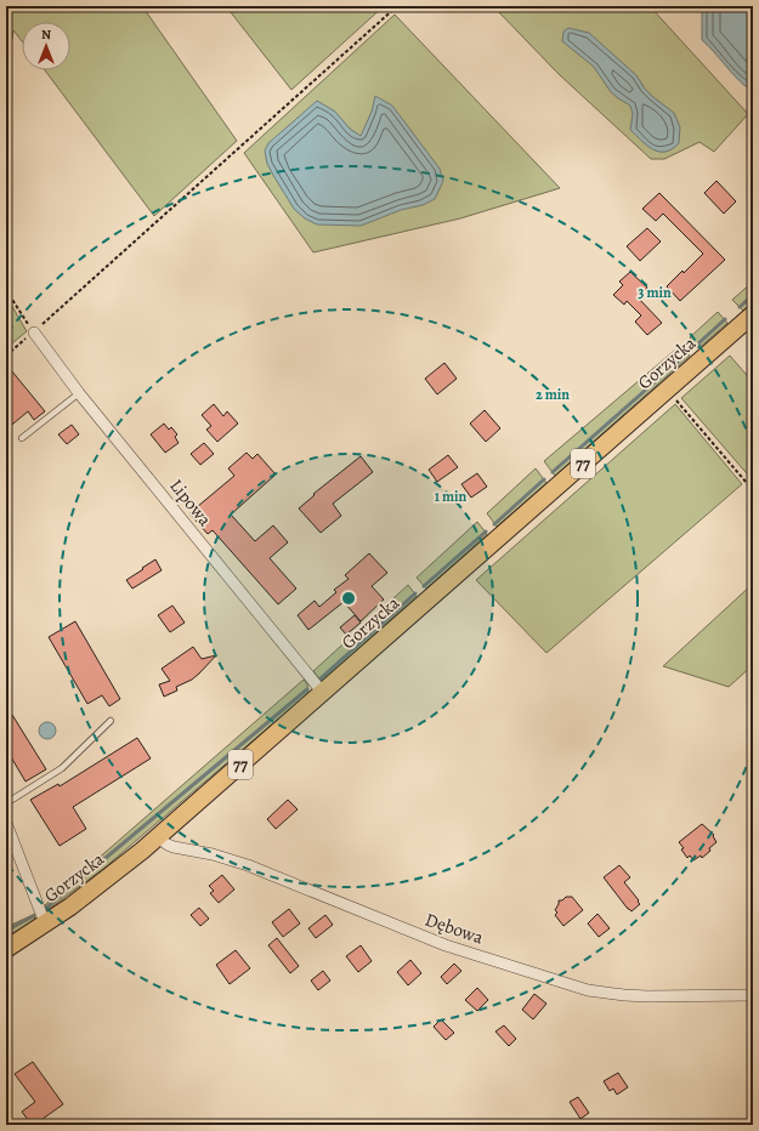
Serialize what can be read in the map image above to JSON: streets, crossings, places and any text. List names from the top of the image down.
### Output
{
  "streets": {
    "main road": ["Gorzycka", "77"],
    "street": ["Lipowa", "Dębowa"]
  },
  "crossings": [
    ["Gorzycka", "Lipowa"],
    ["Gorzycka", "Dębowa"]
  ],
  "north": "top",
  "rings": ["3 min", "2 min", "1 min"]
}
